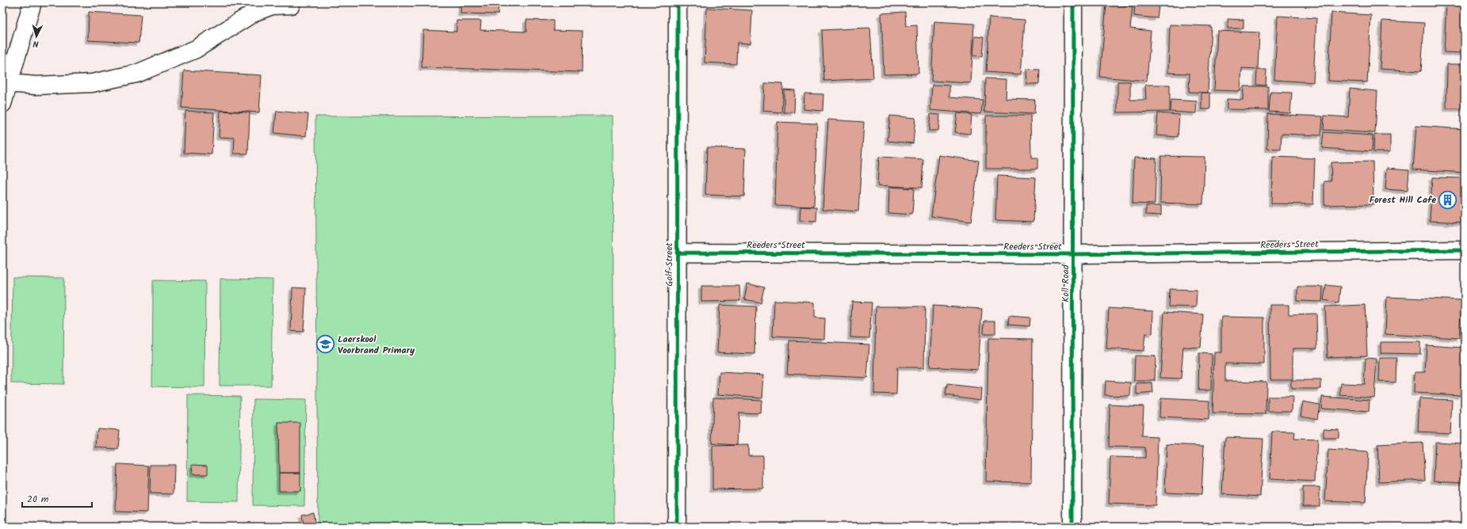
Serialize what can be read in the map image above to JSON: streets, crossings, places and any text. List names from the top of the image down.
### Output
{
  "streets": {
    "street": ["Reeders Street", "Golf Street", "Koll Road"]
  },
  "crossings": [
    ["Reeders Street", "Golf Street"],
    ["Reeders Street", "Koll Road"]
  ],
  "places": {
    "building": ["Forest Hill Cafe"],
    "school or university": ["Laerskool Voorbrand Primary"]
  },
  "scale_bar": "20 m",
  "north": "bottom"
}
